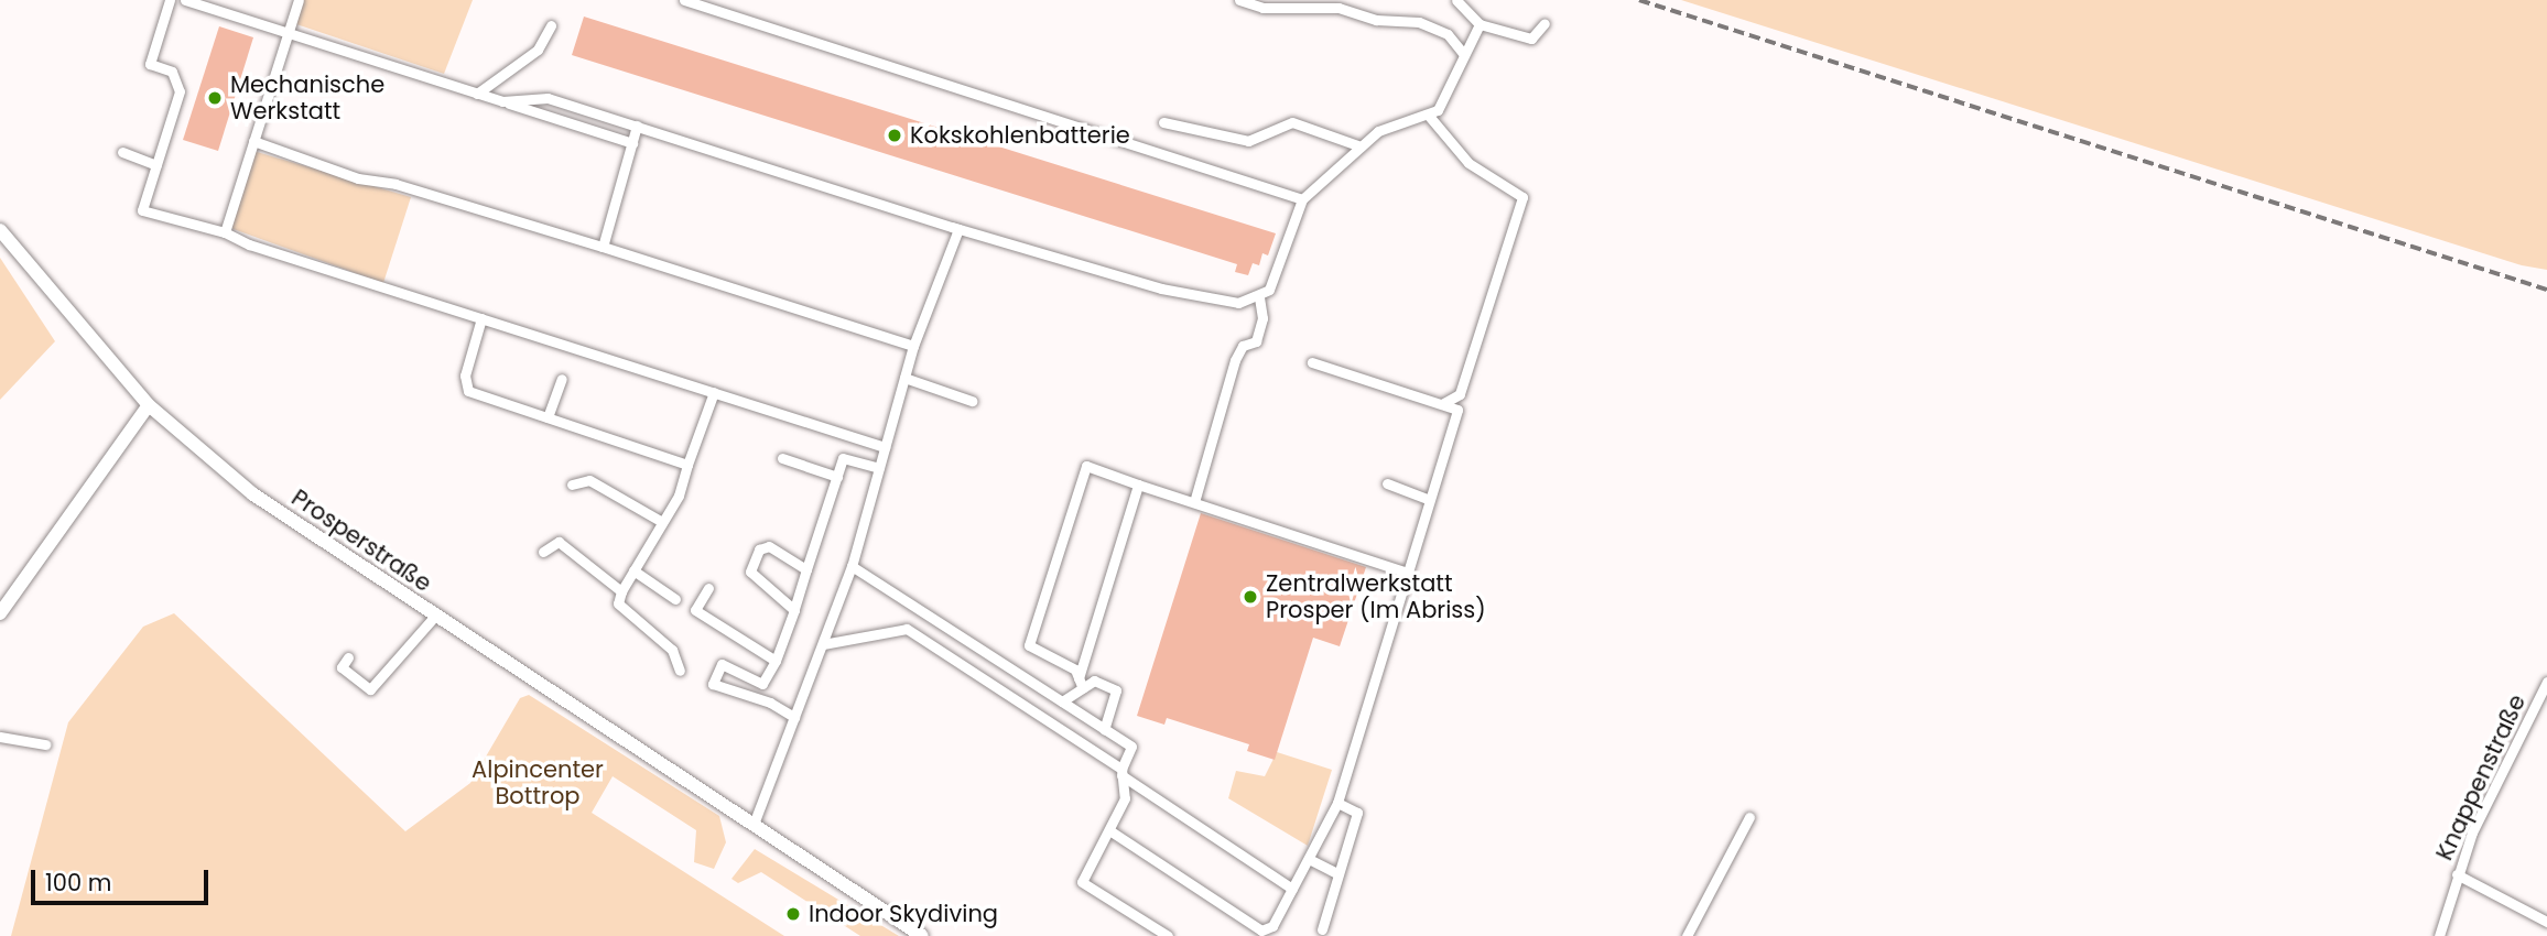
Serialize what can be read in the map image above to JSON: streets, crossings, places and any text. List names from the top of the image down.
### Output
{
  "streets": {
    "main road": ["Prosperstraße"],
    "street": ["Knappenstraße"]
  },
  "parks": ["Alpincenter Bottrop"],
  "places": [
    "Mechanische Werkstatt",
    "Kokskohlenbatterie",
    "Zentralwerkstatt Prosper (Im Abriss)",
    "Indoor Skydiving"
  ],
  "scale_bar": "100 m"
}
